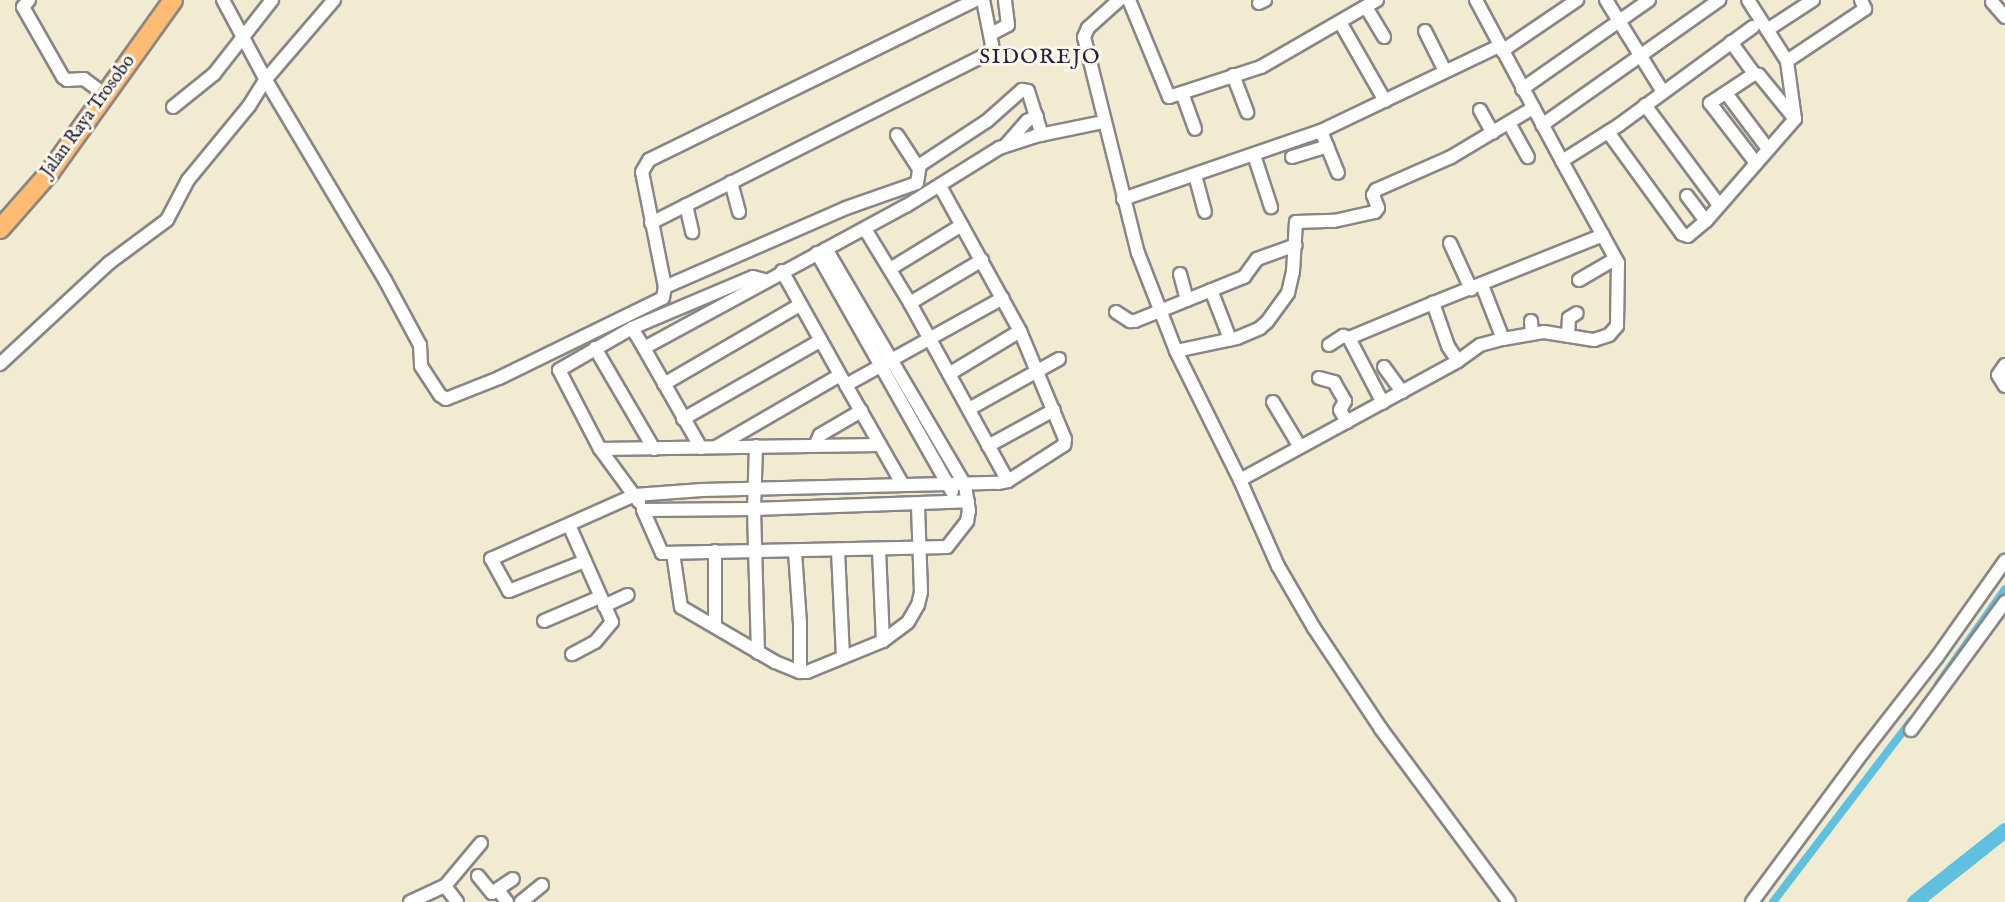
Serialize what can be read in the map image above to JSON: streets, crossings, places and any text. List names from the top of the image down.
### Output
{
  "streets": {
    "highway": ["Jalan Raya Trosobo"]
  },
  "districts": ["SIDOREJO"]
}
